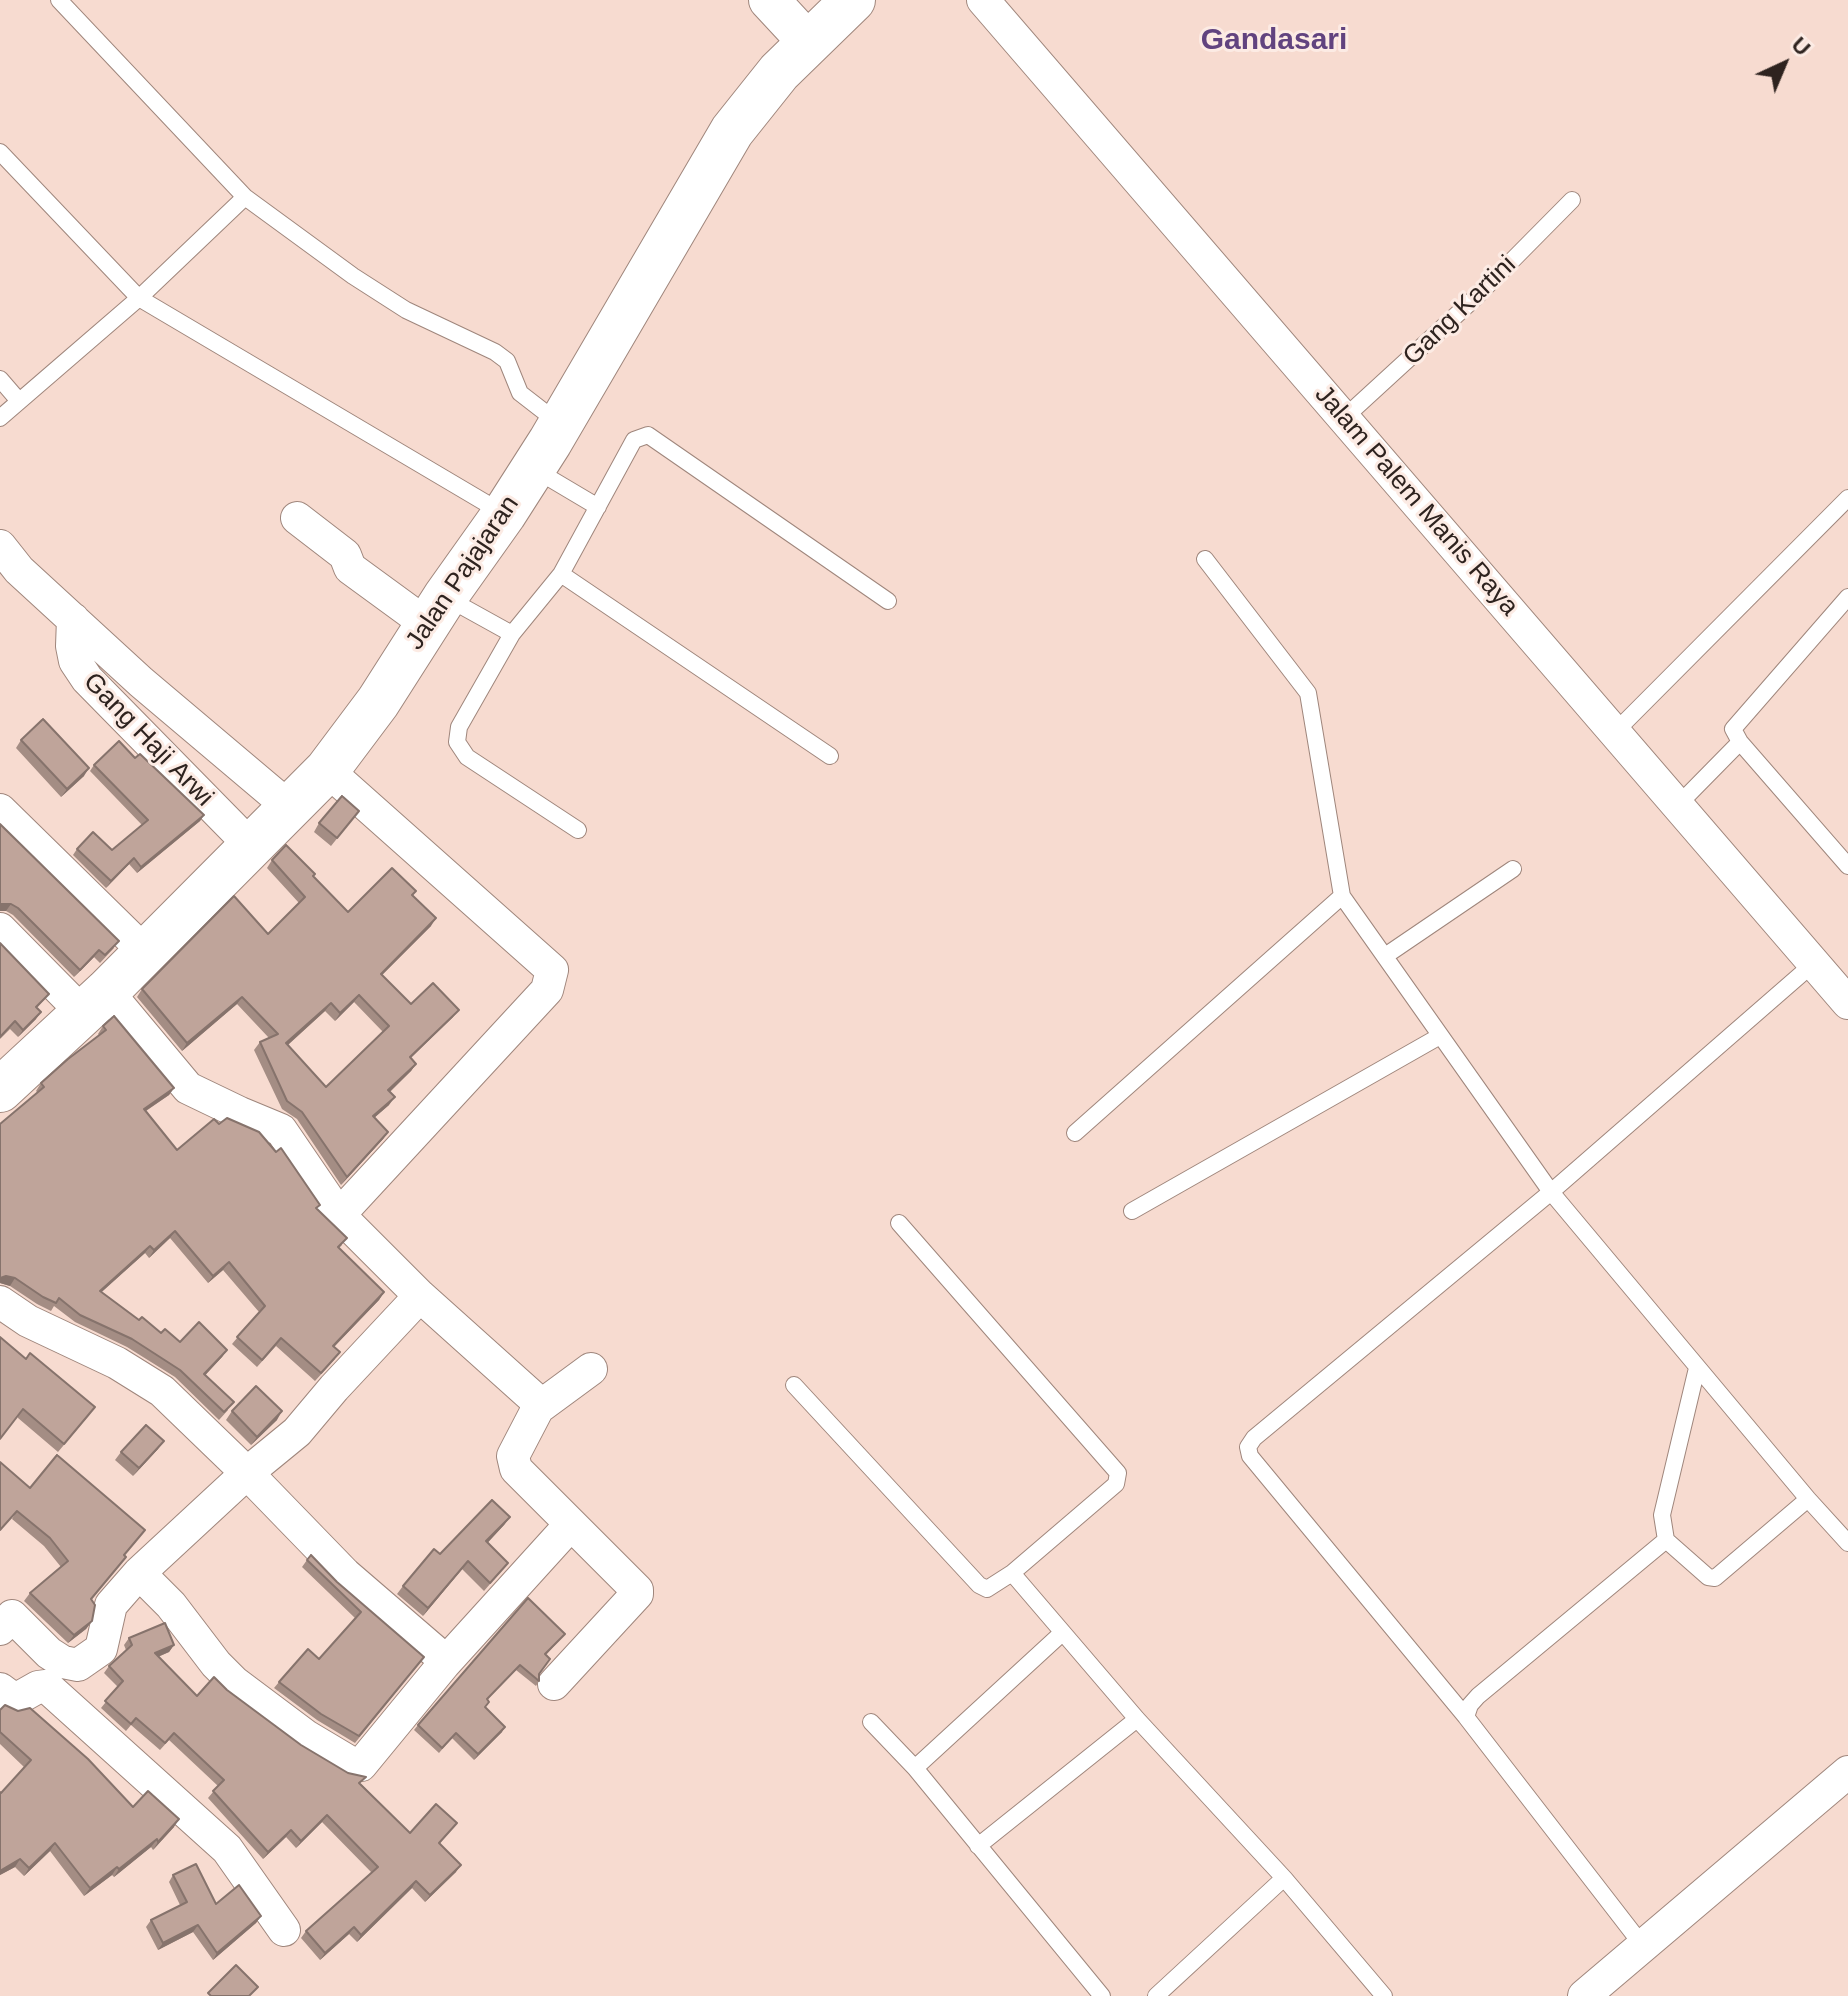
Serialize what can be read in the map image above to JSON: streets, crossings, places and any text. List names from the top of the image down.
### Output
{
  "streets": {
    "main road": ["Jalan Pajajaran"],
    "street": ["Jalam Palem Manis Raya", "Gang Haji Arwi"],
    "lane": ["Gang Kartini"]
  },
  "crossings": [
    ["Gang Kartini", "Jalam Palem Manis Raya"],
    ["Jalan Pajajaran", "Gang Haji Arwi"]
  ],
  "districts": ["Gandasari"],
  "north": "top right"
}
